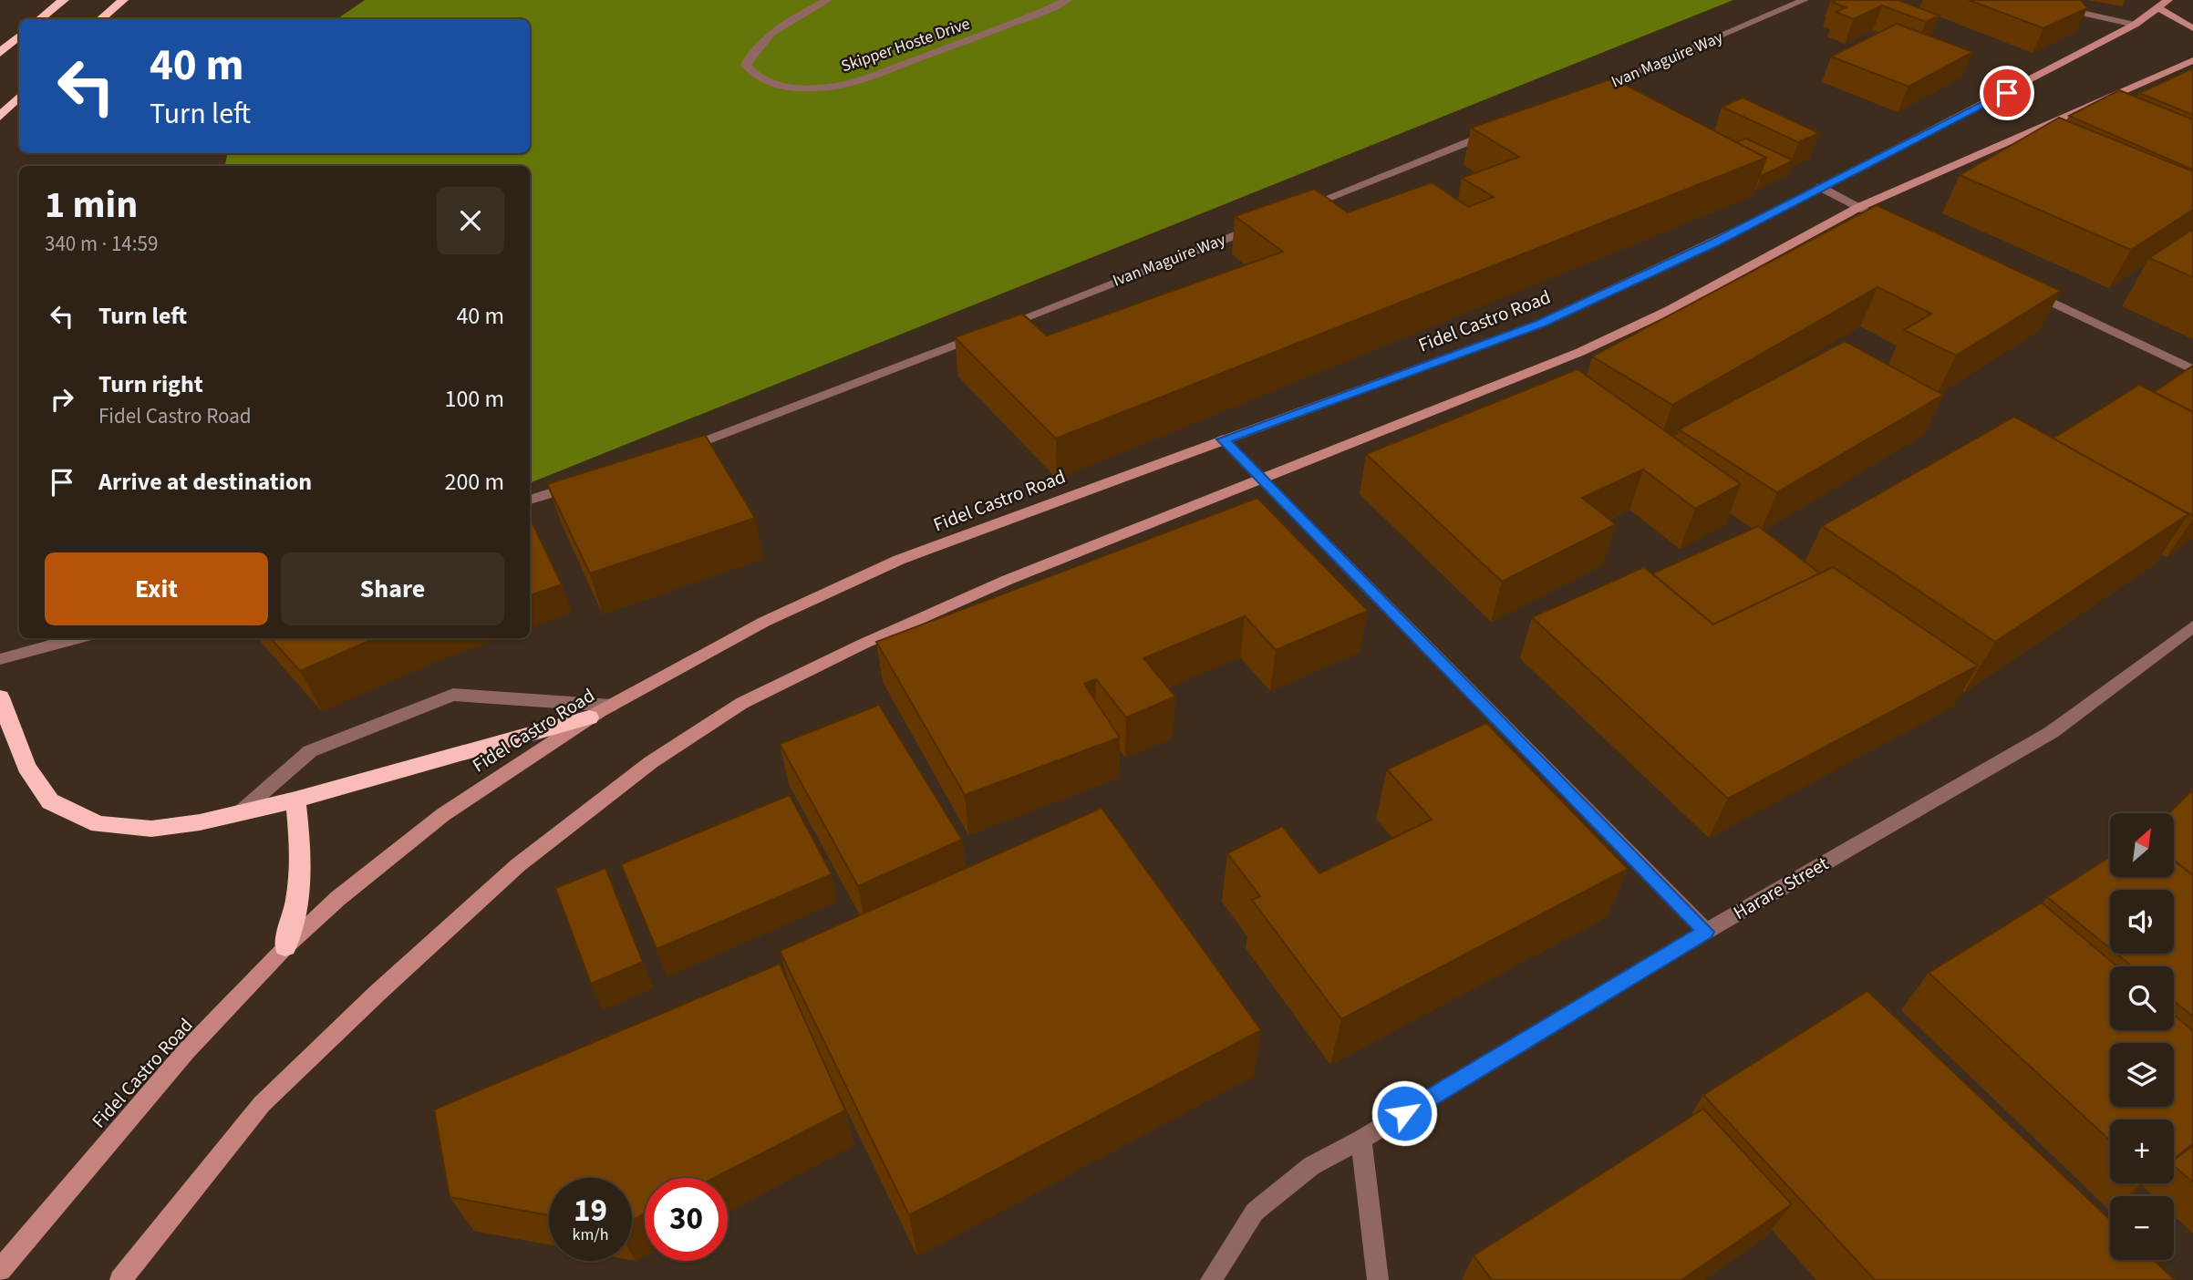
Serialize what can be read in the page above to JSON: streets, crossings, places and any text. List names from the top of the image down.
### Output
{
  "streets": {
    "main road": ["Fidel Castro Road"],
    "street": ["Skipper Hoste Drive", "Ivan Maguire Way", "Harare Street"]
  },
  "north": "top right",
  "page": {
    "turn": ["40 m", "Turn left"],
    "heading": ["1 min", "340 m · 14:59"],
    "list": [
      {
        "name": "Turn left",
        "value": "40 m"
      },
      {
        "name": "Turn right",
        "note": "Fidel Castro Road",
        "value": "100 m"
      },
      {
        "name": "Arrive at destination",
        "value": "200 m"
      }
    ],
    "buttons": ["Exit", "Share"],
    "map_buttons": ["+", "−"],
    "speed": "19 km/h",
    "limit": "30"
  }
}
